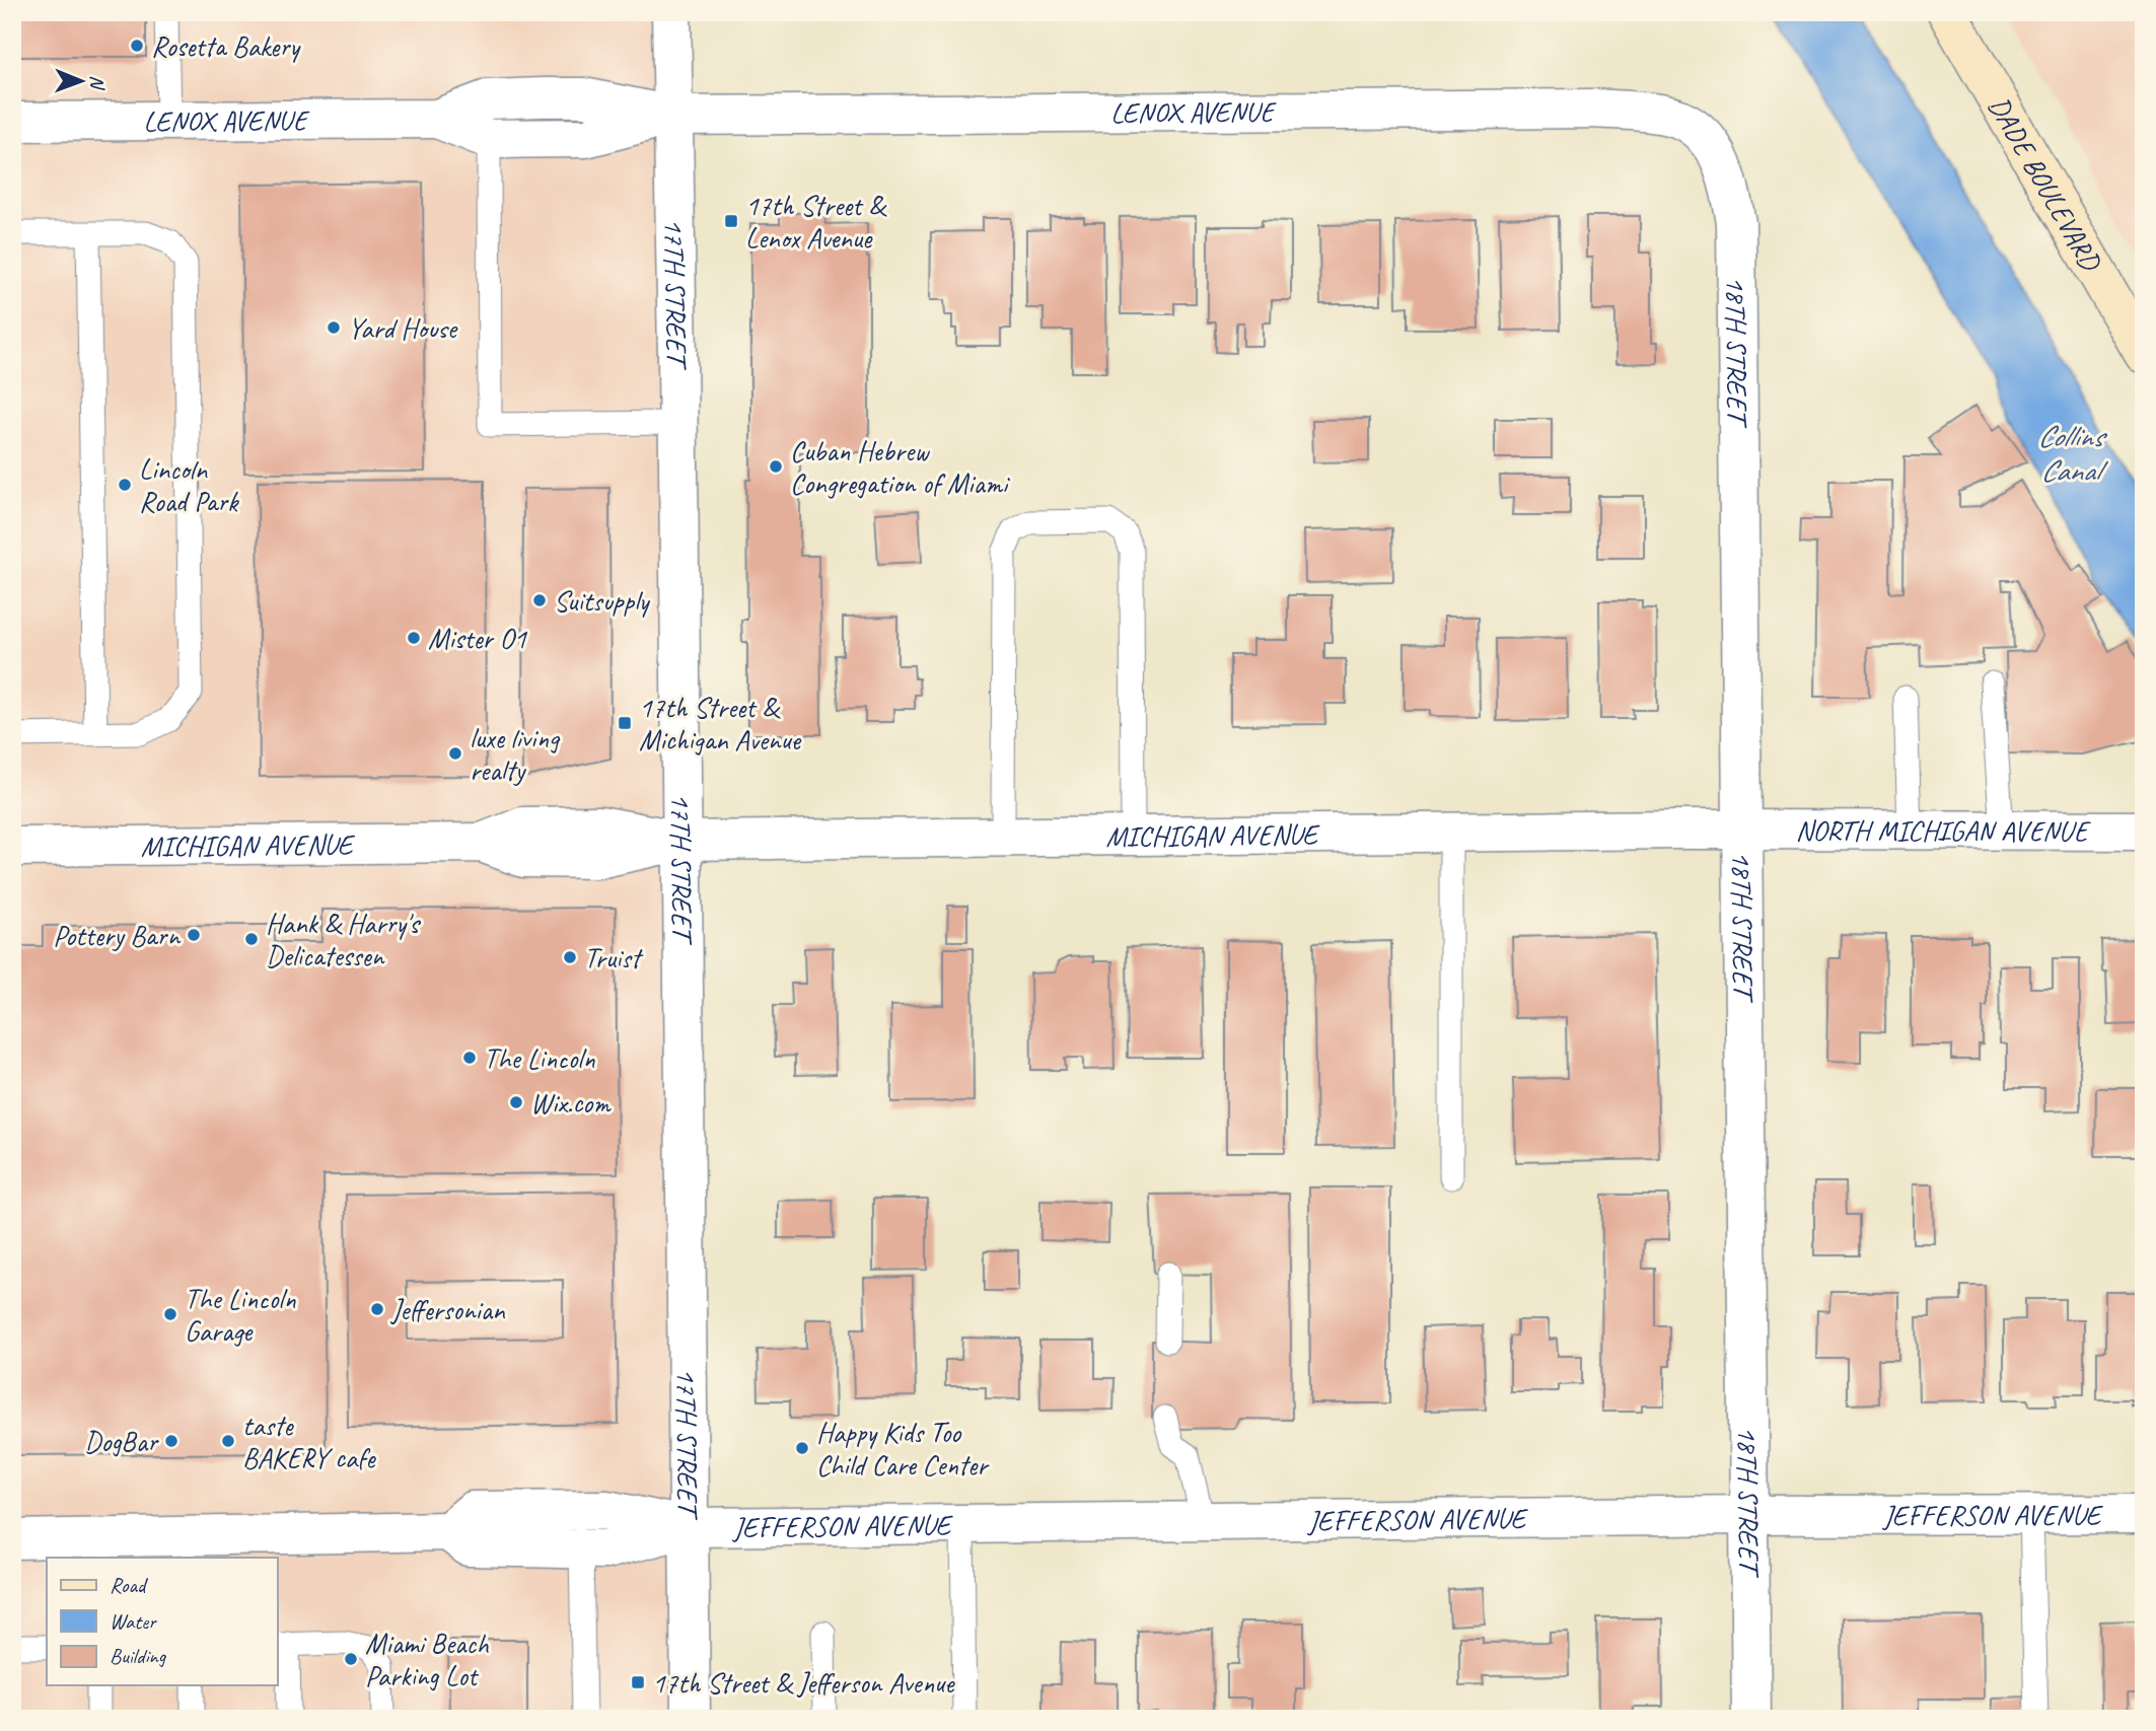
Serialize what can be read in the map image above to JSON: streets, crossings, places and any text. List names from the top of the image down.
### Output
{
  "streets": {
    "main road": ["DADE BOULEVARD"],
    "street": [
      "LENOX AVENUE",
      "17TH STREET",
      "18TH STREET",
      "NORTH MICHIGAN AVENUE",
      "MICHIGAN AVENUE",
      "JEFFERSON AVENUE"
    ]
  },
  "crossings": [
    ["LENOX AVENUE", "17TH STREET"],
    ["LENOX AVENUE", "18TH STREET"],
    ["17TH STREET", "MICHIGAN AVENUE"],
    ["17TH STREET", "JEFFERSON AVENUE"],
    ["18TH STREET", "NORTH MICHIGAN AVENUE"],
    ["18TH STREET", "MICHIGAN AVENUE"],
    ["18TH STREET", "JEFFERSON AVENUE"],
    ["NORTH MICHIGAN AVENUE", "MICHIGAN AVENUE"]
  ],
  "water": ["Collins Canal"],
  "places": {
    "other": [
      "Rosetta Bakery",
      "Yard House",
      "Cuban Hebrew Congregation of Miami",
      "Lincoln Road Park",
      "Suitsupply",
      "Mister O1",
      "luxe living realty",
      "Pottery Barn",
      "Hank & Harry's Delicatessen",
      "Truist",
      "The Lincoln",
      "Wix.com",
      "Jeffersonian",
      "The Lincoln Garage",
      "DogBar",
      "taste BAKERY cafe",
      "Happy Kids Too Child Care Center",
      "Miami Beach Parking Lot"
    ],
    "transit": ["17th Street & Lenox Avenue", "17th Street & Michigan Avenue", "17th Street & Jefferson Avenue"]
  },
  "legend": ["Road", "Water", "Building"],
  "north": "right"
}
